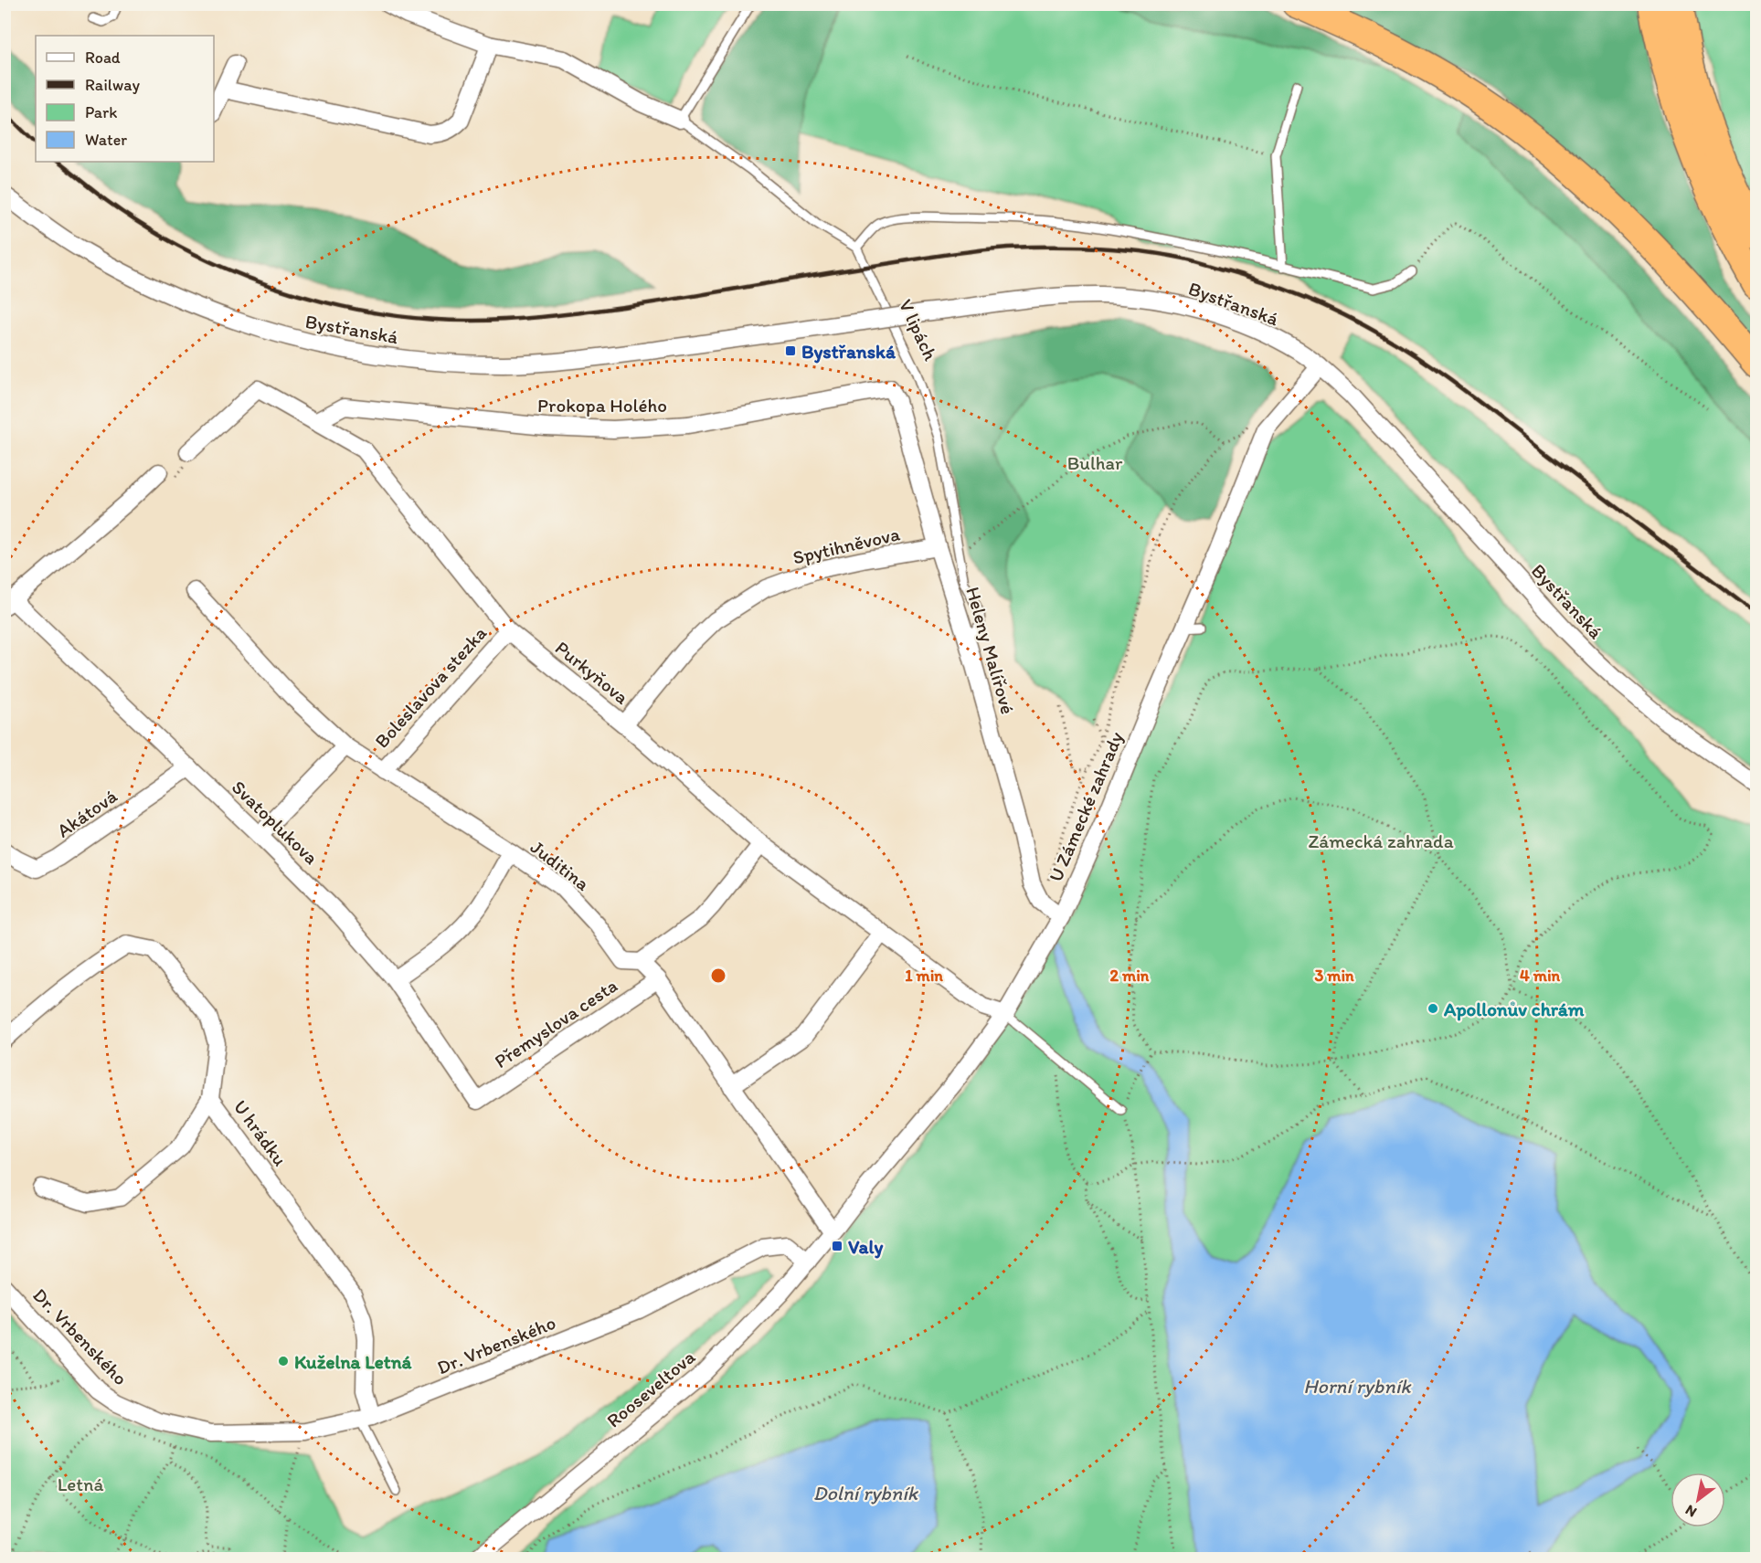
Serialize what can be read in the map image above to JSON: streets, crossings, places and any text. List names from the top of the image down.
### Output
{
  "streets": {
    "street": [
      "Bystřanská",
      "Prokopa Holého",
      "Spytihněvova",
      "Heleny Malířové",
      "Purkyňova",
      "Boleslavova stezka",
      "U Zámecké zahrady",
      "Akátová",
      "Svatoplukova",
      "Juditina",
      "Přemyslova cesta",
      "U hrádku",
      "Dr. Vrbenského",
      "Rooseveltova"
    ],
    "lane": ["V lipách"]
  },
  "crossings": [
    ["Bystřanská", "U Zámecké zahrady"],
    ["V lipách", "Heleny Malířové"],
    ["Prokopa Holého", "Heleny Malířové"],
    ["Prokopa Holého", "Purkyňova"],
    ["Spytihněvova", "Heleny Malířové"],
    ["Spytihněvova", "Purkyňova"],
    ["Heleny Malířové", "U Zámecké zahrady"],
    ["Purkyňova", "Boleslavova stezka"],
    ["Purkyňova", "U Zámecké zahrady"],
    ["Boleslavova stezka", "Svatoplukova"],
    ["Boleslavova stezka", "Juditina"],
    ["U Zámecké zahrady", "Juditina"],
    ["U Zámecké zahrady", "Rooseveltova"],
    ["Akátová", "Svatoplukova"],
    ["Svatoplukova", "Přemyslova cesta"],
    ["Juditina", "Přemyslova cesta"],
    ["Juditina", "Rooseveltova"],
    ["U hrádku", "Dr. Vrbenského"],
    ["Dr. Vrbenského", "Rooseveltova"]
  ],
  "water": ["Horní rybník", "Dolní rybník"],
  "parks": ["Bulhar", "Zámecká zahrada", "Letná"],
  "places": {
    "transit": ["Bystřanská", "Valy"],
    "other": ["Apollonův chrám", "Kuželna Letná"]
  },
  "legend": [
    "Road",
    "Railway",
    "Park",
    "Water"
  ],
  "north": "bottom left",
  "rings": [
    "1 min",
    "2 min",
    "3 min",
    "4 min"
  ]
}
